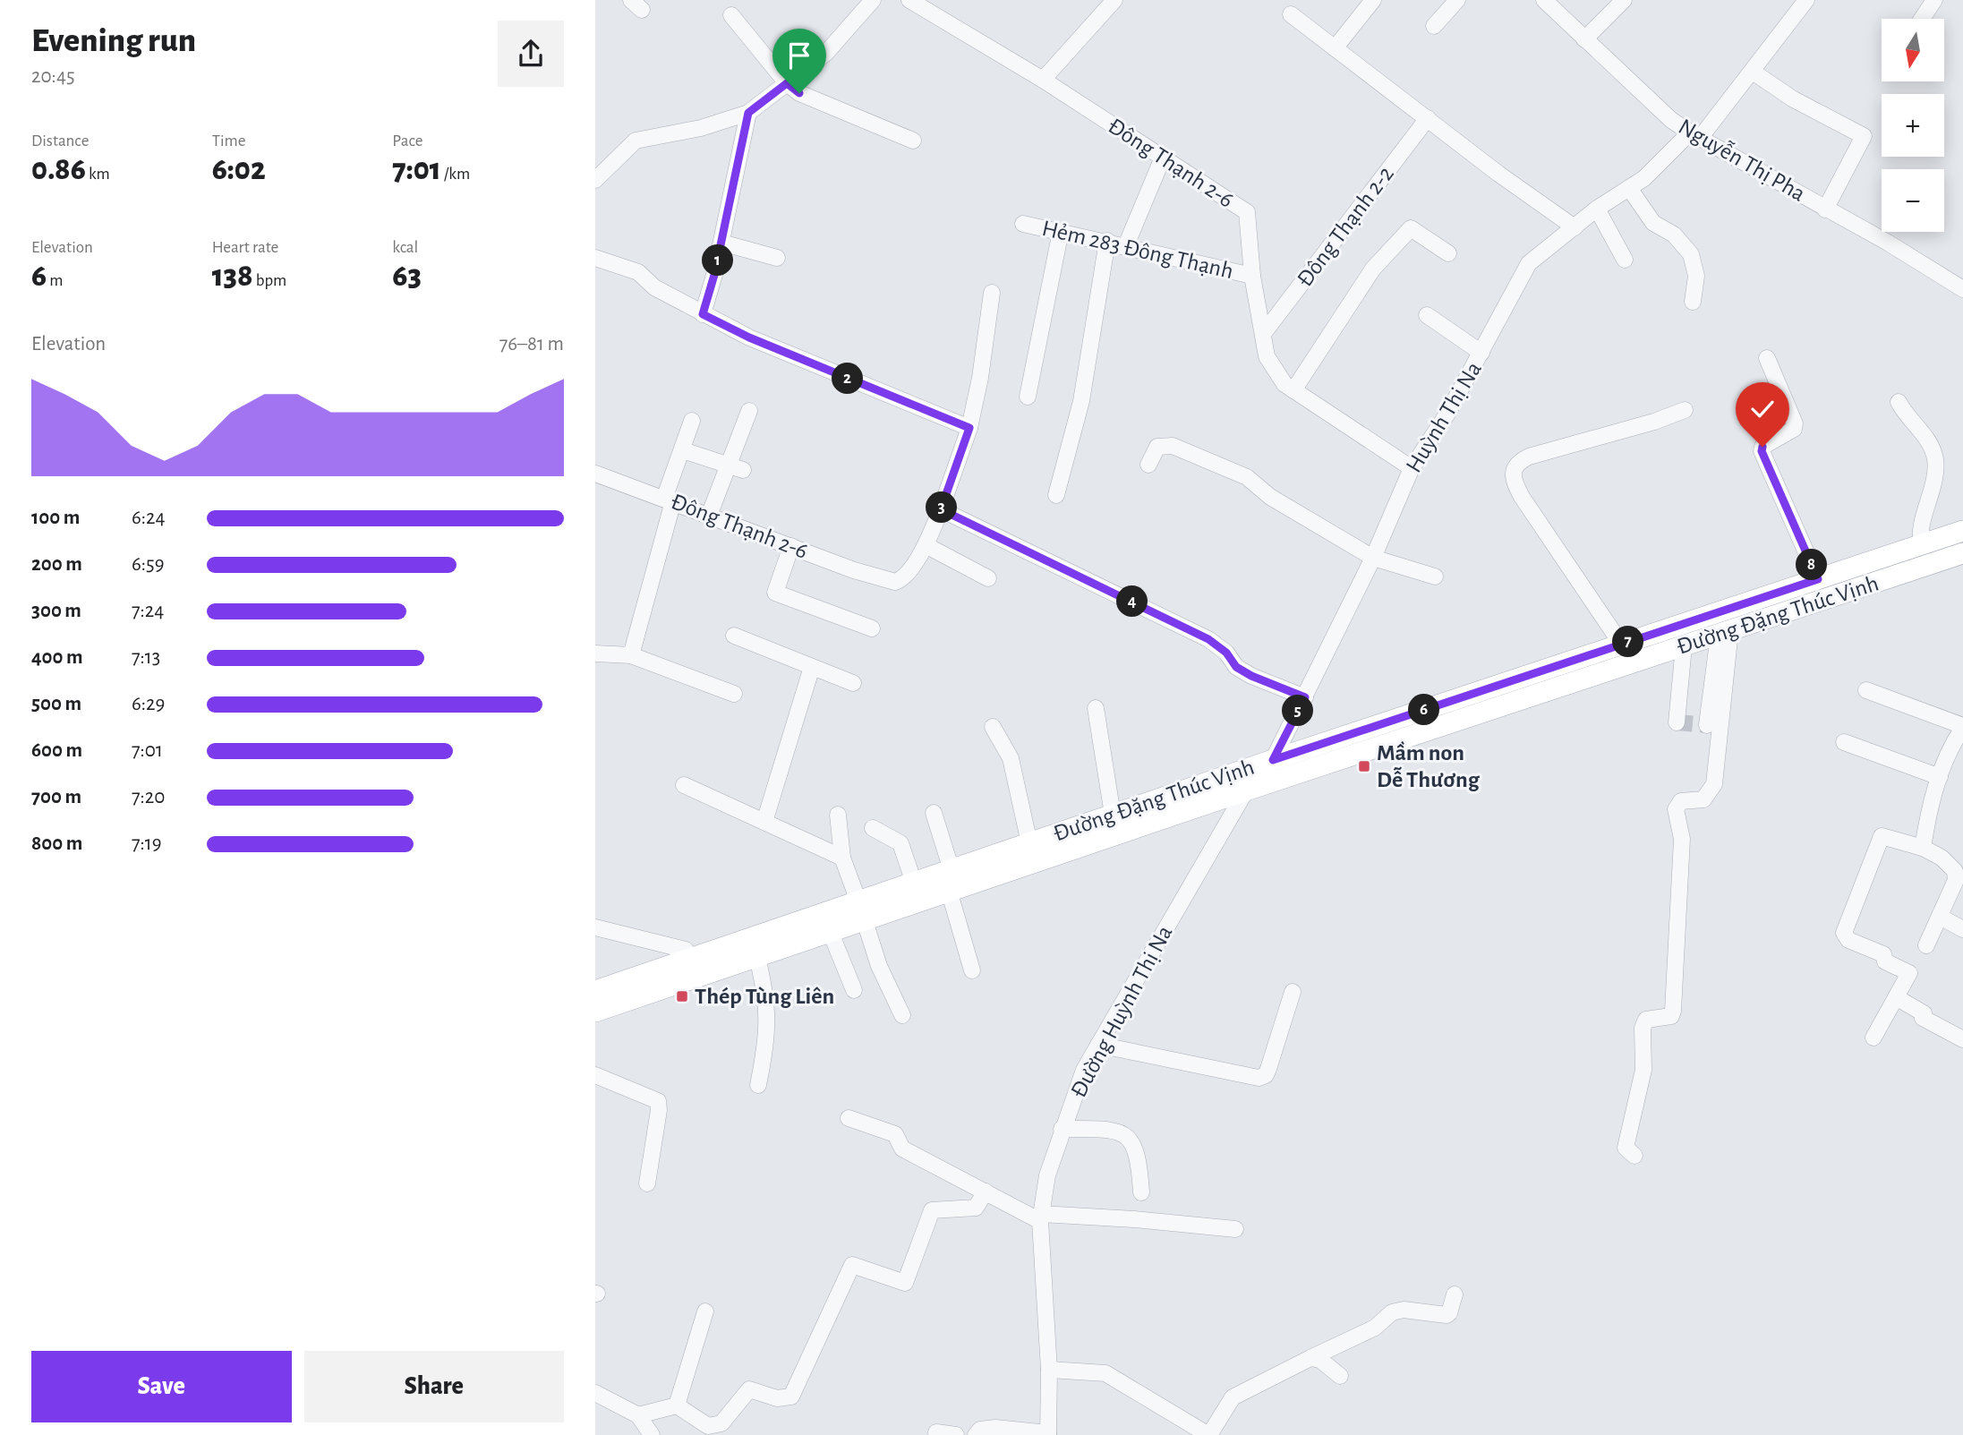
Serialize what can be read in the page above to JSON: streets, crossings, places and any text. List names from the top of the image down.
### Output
{
  "streets": {
    "main road": ["Đường Đặng Thúc Vịnh"],
    "street": [
      "Nguyễn Thị Pha",
      "Đông Thạnh 2-6",
      "Đông Thạnh 2-2",
      "Hẻm 283 Đông Thạnh",
      "Huỳnh Thị Na",
      "Đường Huỳnh Thị Na"
    ]
  },
  "crossings": [
    ["Nguyễn Thị Pha", "Huỳnh Thị Na"],
    ["Đông Thạnh 2-6", "Đông Thạnh 2-2"],
    ["Đông Thạnh 2-6", "Hẻm 283 Đông Thạnh"],
    ["Đông Thạnh 2-6", "Huỳnh Thị Na"],
    ["Huỳnh Thị Na", "Đường Đặng Thúc Vịnh"],
    ["Đường Đặng Thúc Vịnh", "Đường Huỳnh Thị Na"]
  ],
  "places": {
    "transit": ["Mầm non Dễ Thương", "Thép Tùng Liên"]
  },
  "north": "bottom",
  "page": {
    "heading": ["Evening run", "20:45"],
    "map_buttons": ["+", "−"],
    "stats": [
      ["Distance", "0.86 km"],
      ["Time", "6:02"],
      ["Pace", "7:01 /km"],
      ["Elevation", "6 m"],
      ["Heart rate", "138 bpm"],
      ["kcal", "63"]
    ],
    "pins": [
      "1",
      "2",
      "3",
      "8",
      "4",
      "7",
      "6",
      "5"
    ],
    "chart": ["Elevation", "76–81 m"],
    "list": [
      {
        "name": "100 m",
        "note": "6:24"
      },
      {
        "name": "200 m",
        "note": "6:59"
      },
      {
        "name": "300 m",
        "note": "7:24"
      },
      {
        "name": "400 m",
        "note": "7:13"
      },
      {
        "name": "500 m",
        "note": "6:29"
      },
      {
        "name": "600 m",
        "note": "7:01"
      },
      {
        "name": "700 m",
        "note": "7:20"
      },
      {
        "name": "800 m",
        "note": "7:19"
      }
    ],
    "buttons": ["Save", "Share"]
  }
}
